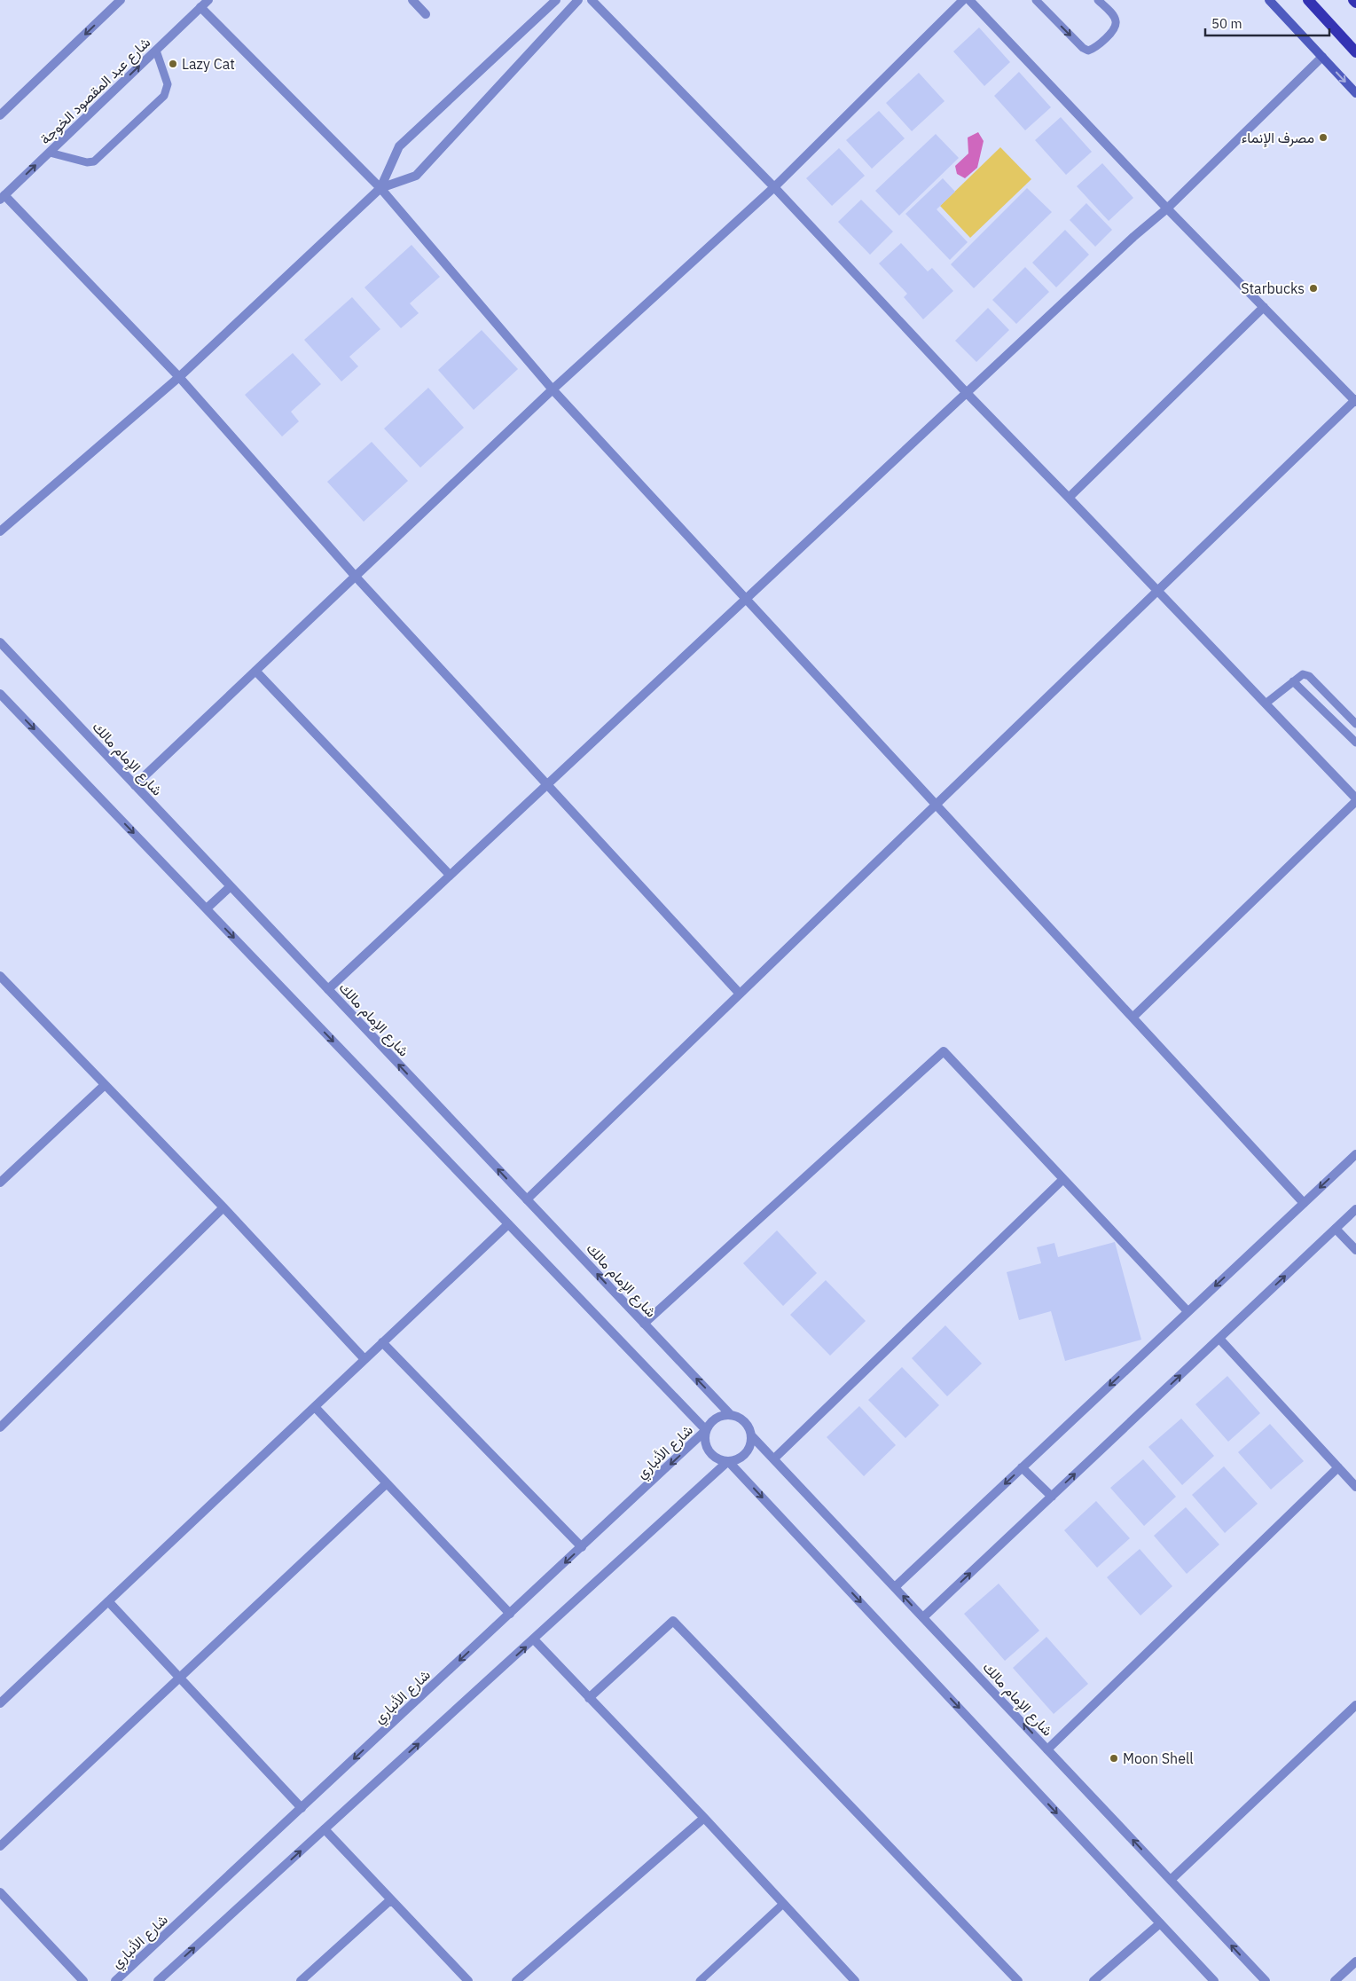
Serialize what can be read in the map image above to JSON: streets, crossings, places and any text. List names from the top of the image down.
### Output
{
  "streets": {
    "street": ["شارع عبد المقصود الخوجة", "شارع الإمام مالك", "شارع الأنباري"]
  },
  "crossings": [
    ["شارع الإمام مالك", "شارع الأنباري"]
  ],
  "places": [
    "Lazy Cat",
    "مصرف الإنماء",
    "Starbucks",
    "Moon Shell"
  ],
  "scale_bar": "50 m"
}
